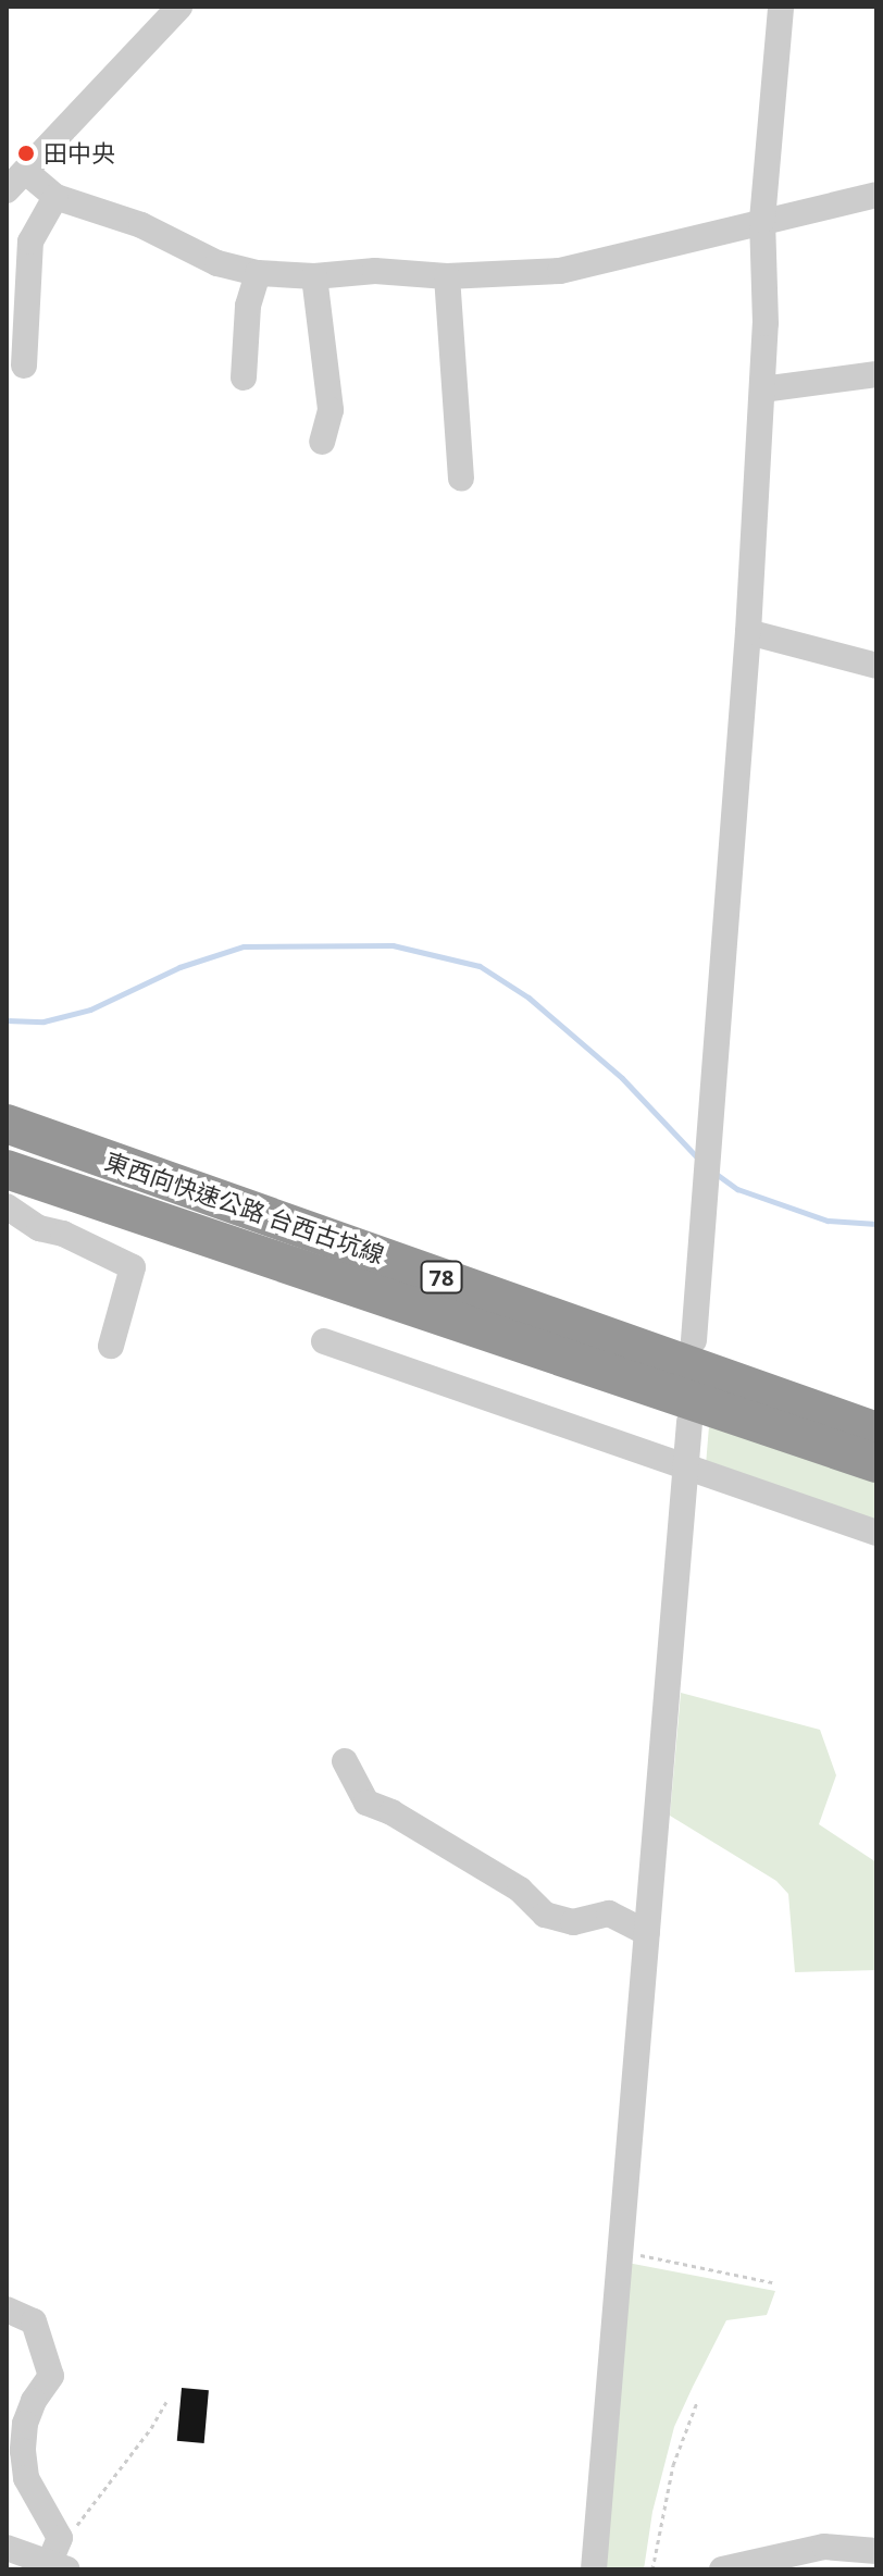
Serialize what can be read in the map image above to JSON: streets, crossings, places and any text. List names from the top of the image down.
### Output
{
  "streets": {
    "highway": ["東西向快速公路 台西古坑線", "78"]
  },
  "places": ["田中央"]
}
